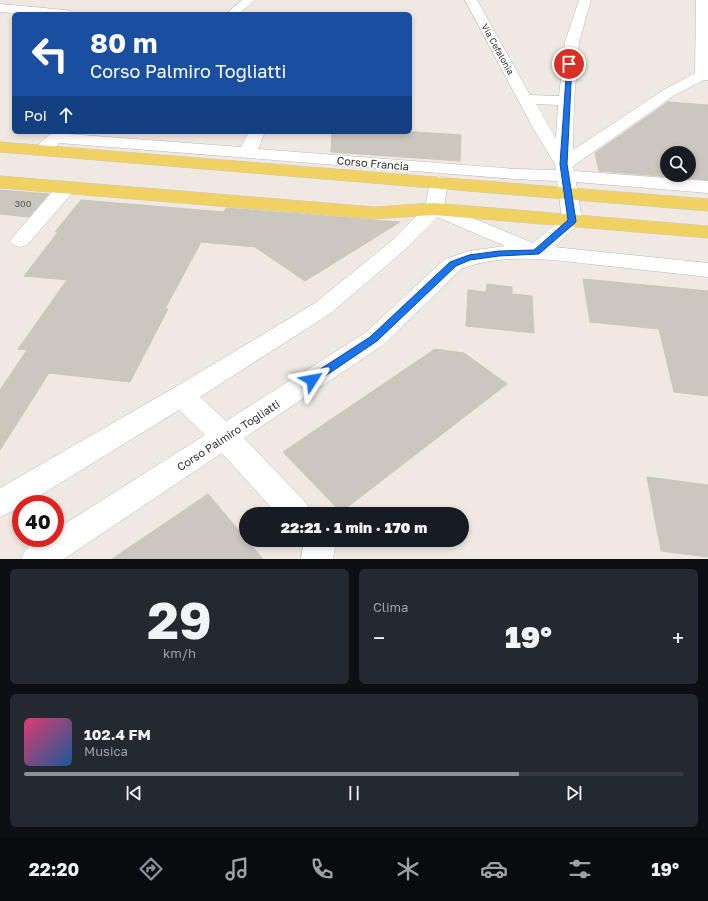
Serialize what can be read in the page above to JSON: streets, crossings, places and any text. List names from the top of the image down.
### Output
{
  "streets": {
    "main road": ["Corso Francia"],
    "street": ["Via Cefalonia", "Corso Palmiro Togliatti"]
  },
  "crossings": [
    ["Via Cefalonia", "Corso Francia"]
  ],
  "house_numbers": ["300"],
  "page": {
    "turn": ["80 m", "Corso Palmiro Togliatti"],
    "then": "Poi",
    "limit": "40",
    "trip": "22:21 · 1 min · 170 m",
    "tile": [
      ["29", "km/h"],
      "Clima"
    ],
    "heat": ["−", "19°", "+"],
    "song": ["102.4 FM", "Musica"],
    "tabs": ["22:20", "19°"]
  }
}
